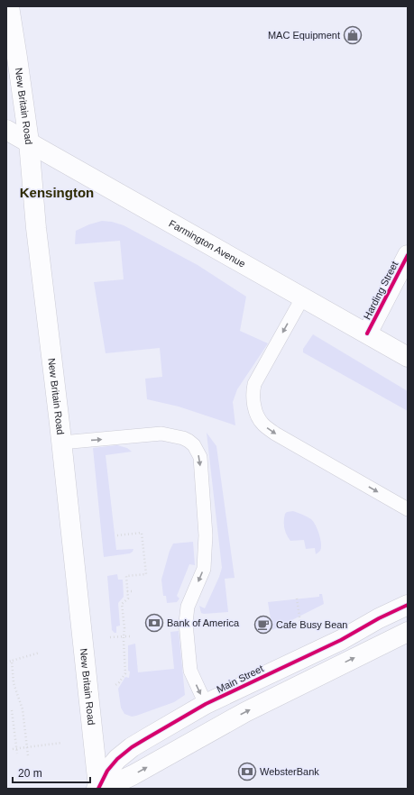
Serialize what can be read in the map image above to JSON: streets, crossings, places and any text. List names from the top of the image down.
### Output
{
  "streets": {
    "main road": [
      "New Britain Road",
      "Farmington Avenue",
      "Harding Street",
      "Main Street"
    ]
  },
  "crossings": [
    ["New Britain Road", "Farmington Avenue"],
    ["New Britain Road", "Main Street"],
    ["Farmington Avenue", "Harding Street"]
  ],
  "districts": ["Kensington"],
  "places": {
    "shop": ["MAC Equipment"],
    "bank": ["Bank of America", "WebsterBank"],
    "cafe": ["Cafe Busy Bean"]
  },
  "scale_bar": "20 m"
}
